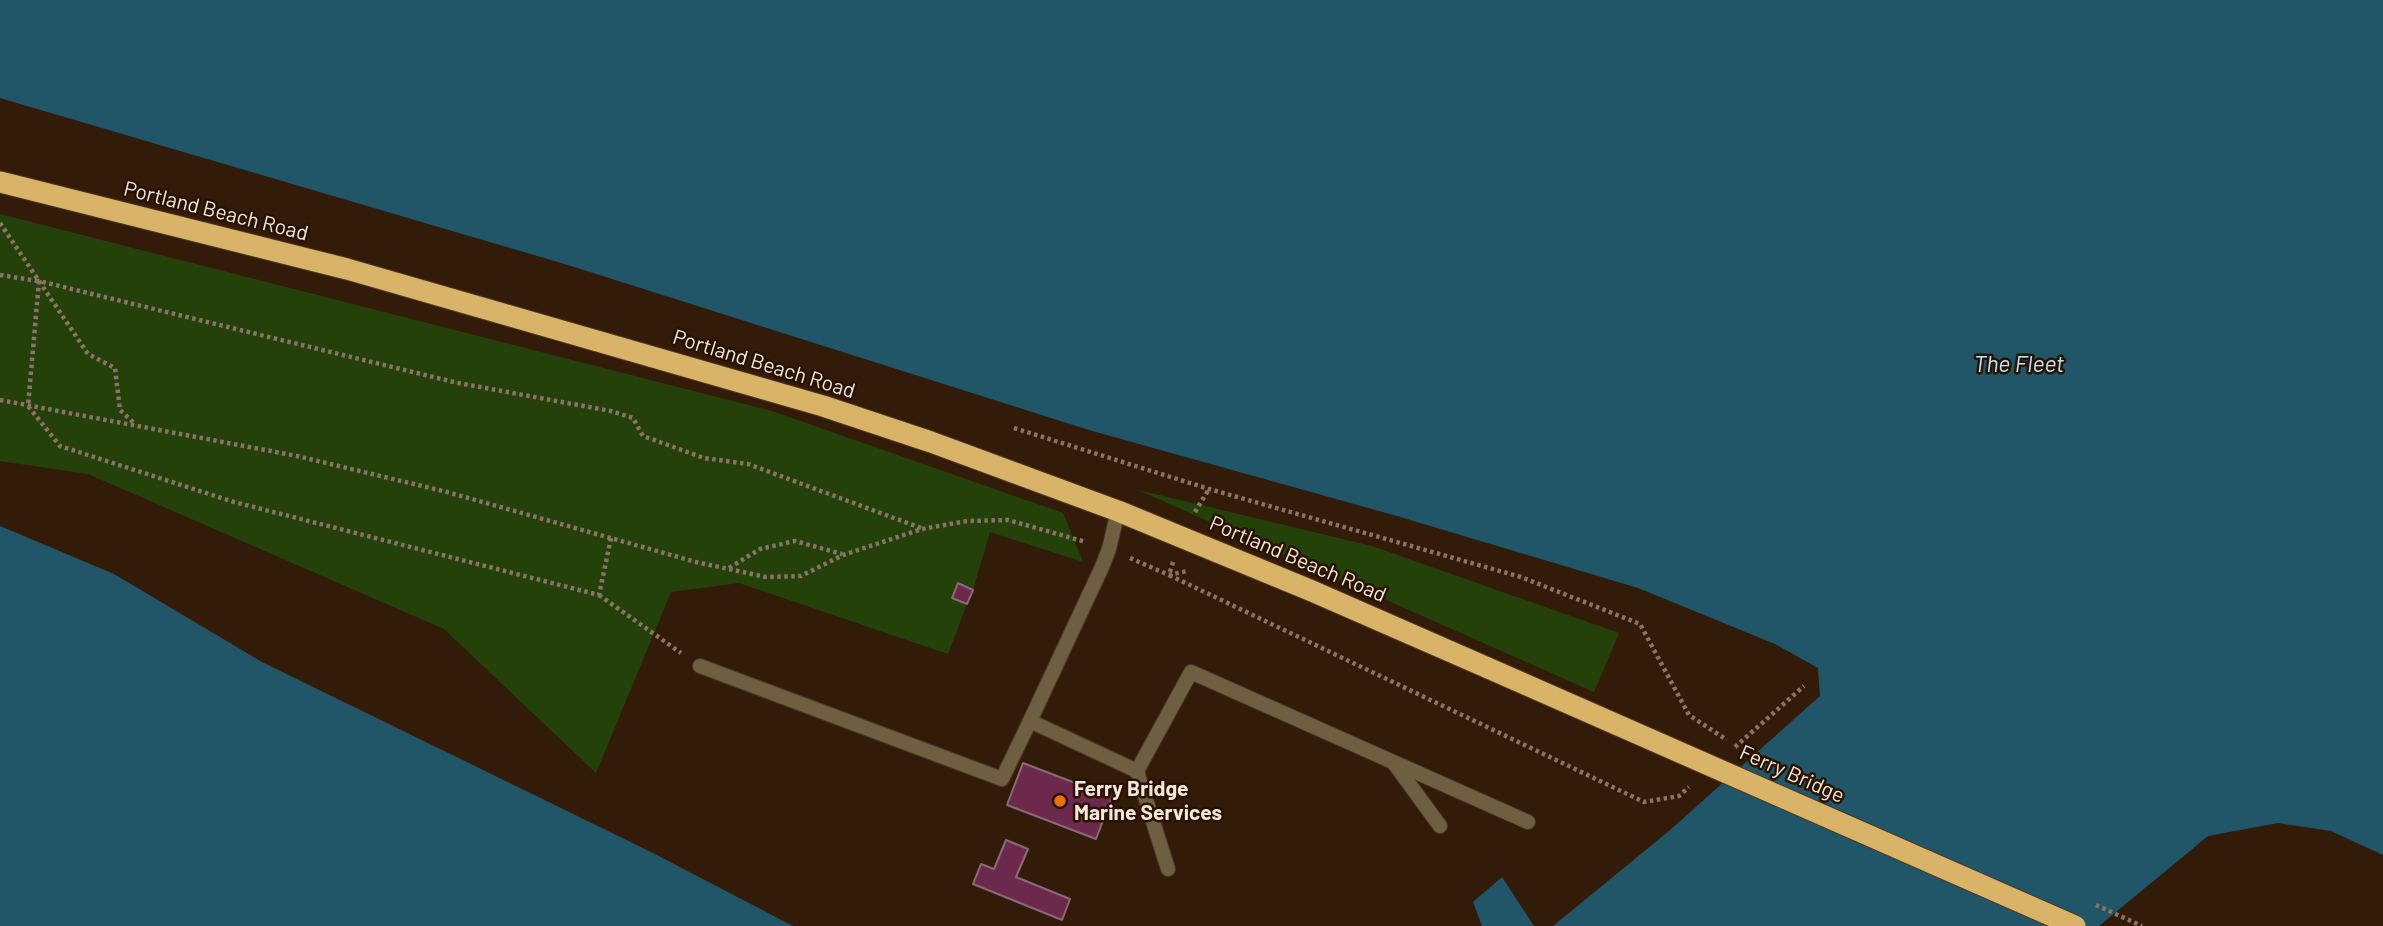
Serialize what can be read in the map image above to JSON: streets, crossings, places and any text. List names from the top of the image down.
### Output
{
  "streets": {
    "highway": ["Portland Beach Road", "Ferry Bridge"]
  },
  "crossings": [
    ["Portland Beach Road", "Ferry Bridge"]
  ],
  "water": ["The Fleet"],
  "places": ["Ferry Bridge Marine Services"]
}
